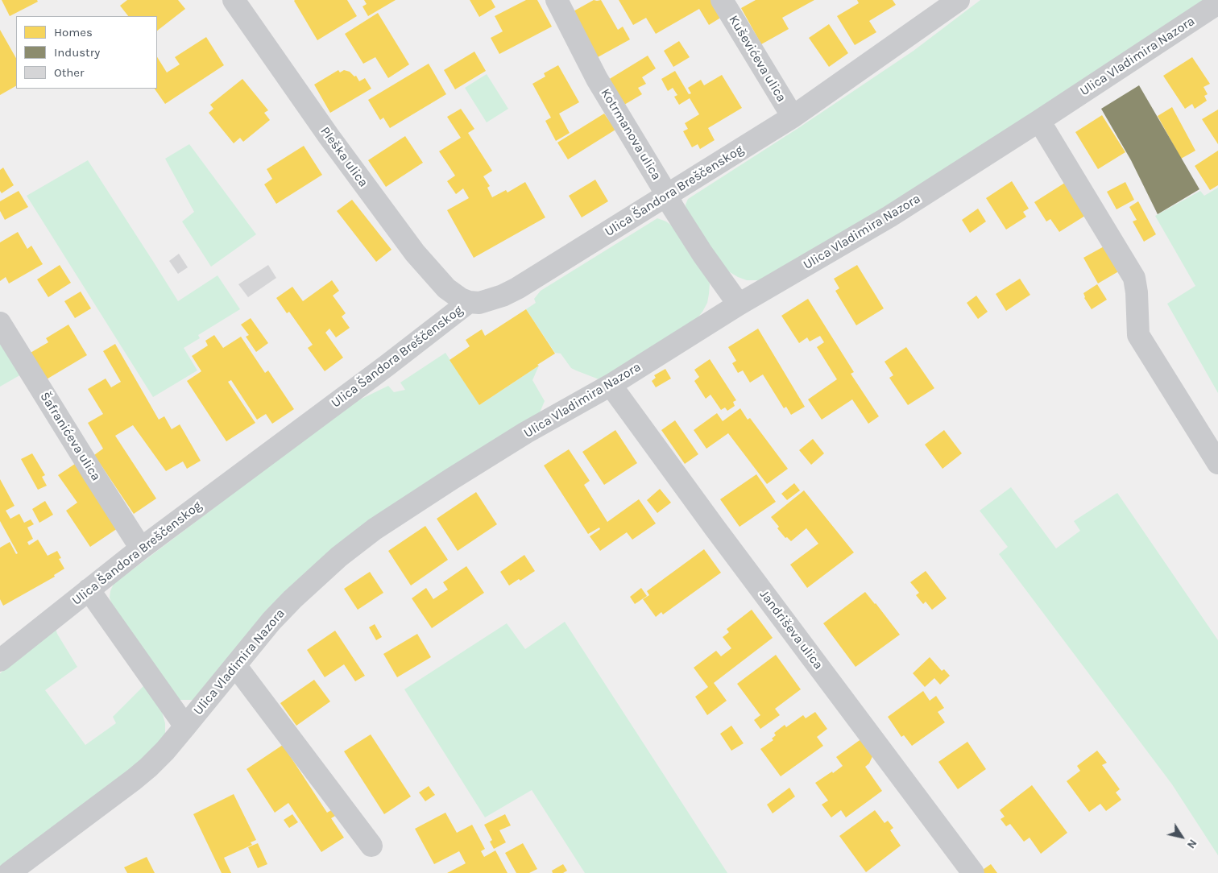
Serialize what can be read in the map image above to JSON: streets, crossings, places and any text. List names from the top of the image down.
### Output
{
  "streets": {
    "street": [
      "Ulica Vladimira Nazora",
      "Kuševićeva ulica",
      "Kotrmanova ulica",
      "Pleška ulica",
      "Ulica Šandora Breščenskog",
      "Šafranićeva ulica",
      "Jandriševa ulica"
    ]
  },
  "crossings": [
    ["Ulica Vladimira Nazora", "Kotrmanova ulica"],
    ["Ulica Vladimira Nazora", "Jandriševa ulica"],
    ["Kuševićeva ulica", "Ulica Šandora Breščenskog"],
    ["Kotrmanova ulica", "Ulica Šandora Breščenskog"],
    ["Pleška ulica", "Ulica Šandora Breščenskog"],
    ["Ulica Šandora Breščenskog", "Šafranićeva ulica"]
  ],
  "legend": ["Homes", "Industry", "Other"],
  "north": "bottom right"
}
